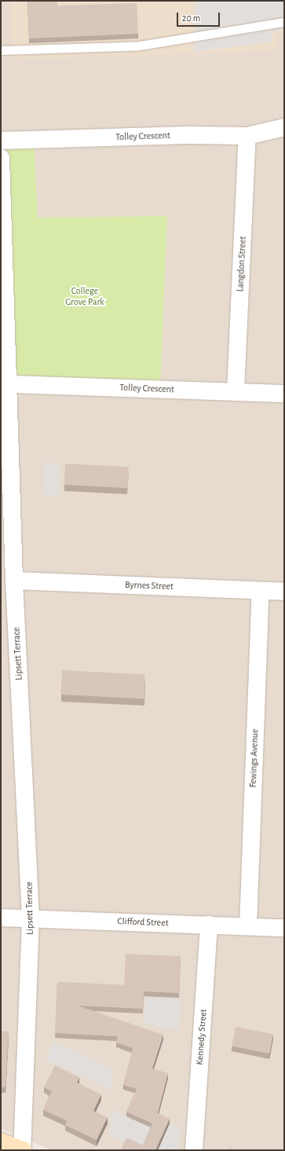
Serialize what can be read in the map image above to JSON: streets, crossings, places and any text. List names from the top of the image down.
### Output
{
  "streets": {
    "street": [
      "Tolley Crescent",
      "Langdon Street",
      "Byrnes Street",
      "Lipsett Terrace",
      "Fewings Avenue",
      "Clifford Street",
      "Kennedy Street"
    ]
  },
  "crossings": [
    ["Tolley Crescent", "Langdon Street"],
    ["Tolley Crescent", "Lipsett Terrace"],
    ["Byrnes Street", "Lipsett Terrace"],
    ["Byrnes Street", "Fewings Avenue"],
    ["Lipsett Terrace", "Clifford Street"],
    ["Fewings Avenue", "Clifford Street"],
    ["Clifford Street", "Kennedy Street"]
  ],
  "parks": ["College Grove Park"],
  "scale_bar": "20 m"
}
